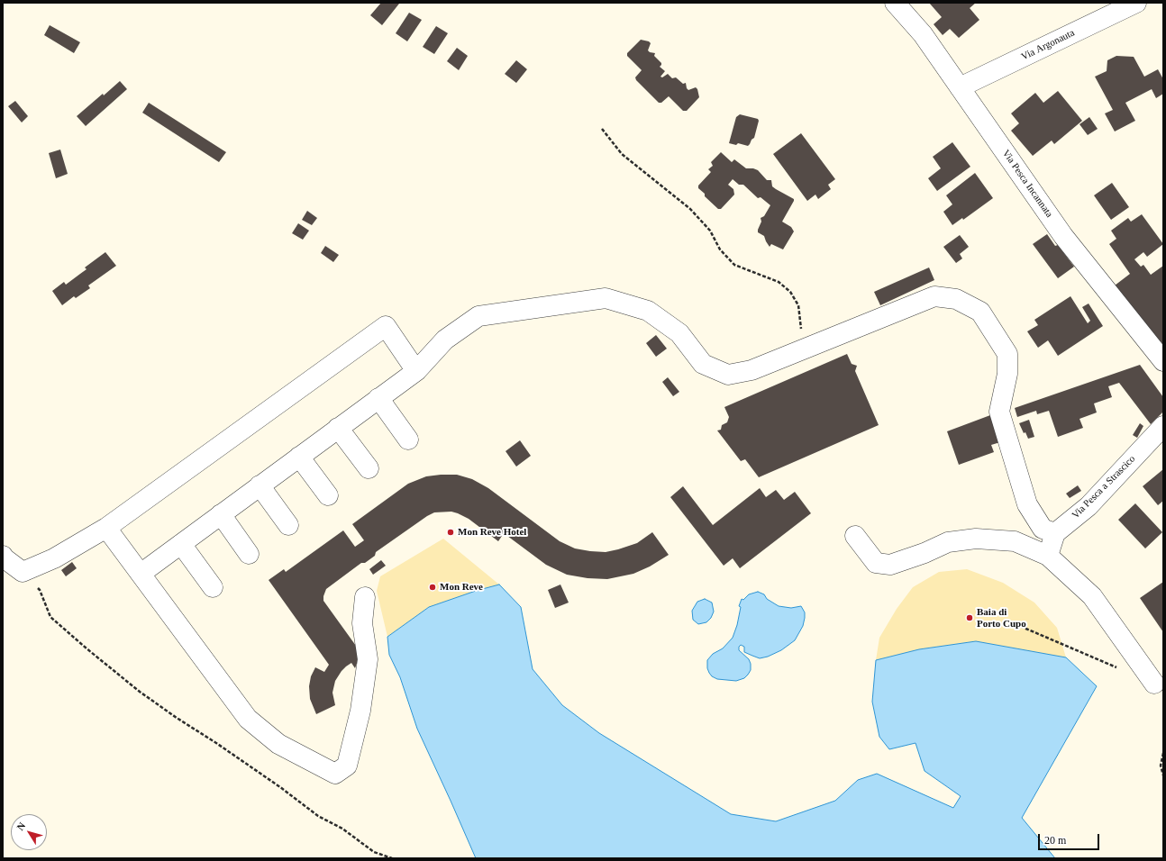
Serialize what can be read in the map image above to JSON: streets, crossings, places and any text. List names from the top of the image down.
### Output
{
  "streets": {
    "street": ["Via Argonauta", "Via Pesca Incannata", "Via Pesca a Strascico"]
  },
  "crossings": [
    ["Via Argonauta", "Via Pesca Incannata"]
  ],
  "places": ["Mon Reve Hotel", "Mon Reve", "Baia di Porto Cupo"],
  "scale_bar": "20 m",
  "north": "top left"
}
